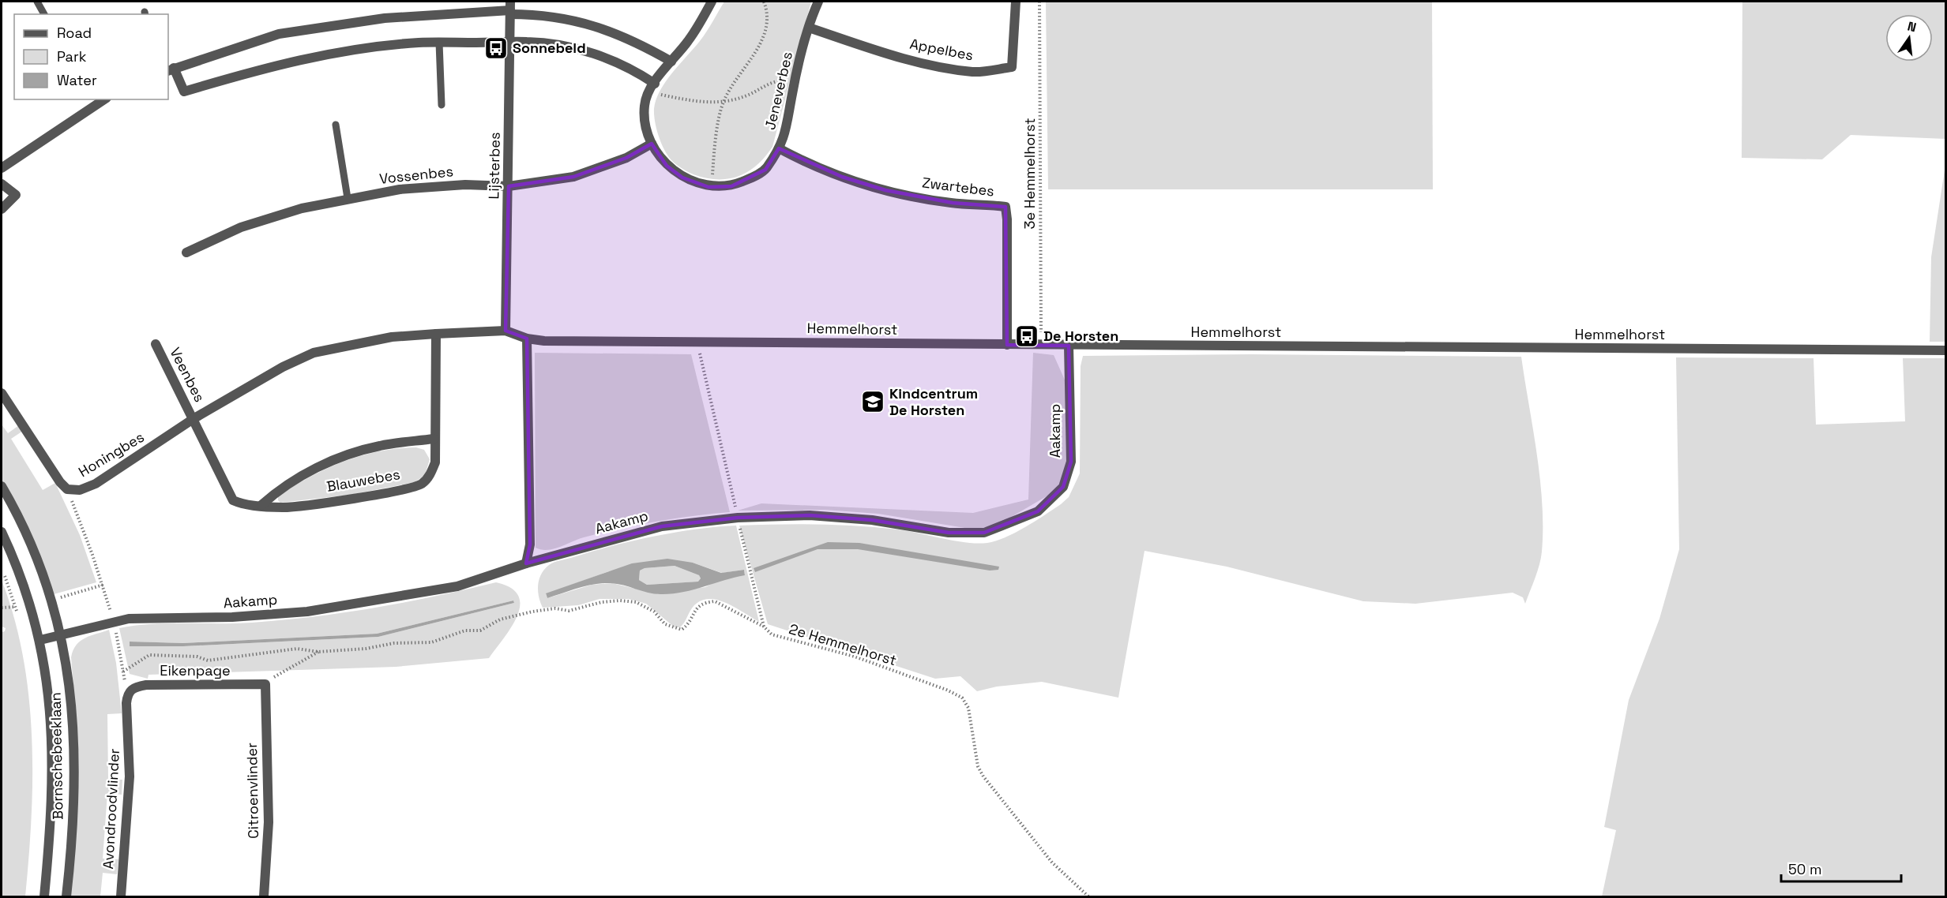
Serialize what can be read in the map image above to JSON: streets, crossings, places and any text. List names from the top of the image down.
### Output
{
  "streets": {
    "street": [
      "Appelbes",
      "Jeneverbes",
      "Lijsterbes",
      "Vossenbes",
      "Zwartebes",
      "Hemmelhorst",
      "Veenbes",
      "Aakamp",
      "Honingbes",
      "Blauwebes",
      "Eikenpage",
      "Bornschebeeklaan",
      "Citroenvlinder",
      "Avondroodvlinder"
    ],
    "path": ["3e Hemmelhorst", "2e Hemmelhorst"]
  },
  "crossings": [
    ["Appelbes", "Jeneverbes"],
    ["Jeneverbes", "Vossenbes"],
    ["Jeneverbes", "Zwartebes"],
    ["Lijsterbes", "Vossenbes"],
    ["Lijsterbes", "Hemmelhorst"],
    ["Lijsterbes", "Honingbes"],
    ["3e Hemmelhorst", "Hemmelhorst"],
    ["Zwartebes", "Hemmelhorst"],
    ["Hemmelhorst", "Aakamp"],
    ["Hemmelhorst", "Honingbes"],
    ["Veenbes", "Honingbes"],
    ["Veenbes", "Blauwebes"],
    ["Aakamp", "Bornschebeeklaan"],
    ["Honingbes", "Blauwebes"],
    ["Eikenpage", "Citroenvlinder"],
    ["Eikenpage", "Avondroodvlinder"]
  ],
  "places": {
    "bus stop": ["Sonnebeld", "De Horsten"],
    "school or university": ["Kindcentrum De Horsten"]
  },
  "legend": ["Road", "Park", "Water"],
  "scale_bar": "50 m",
  "north": "top"
}
